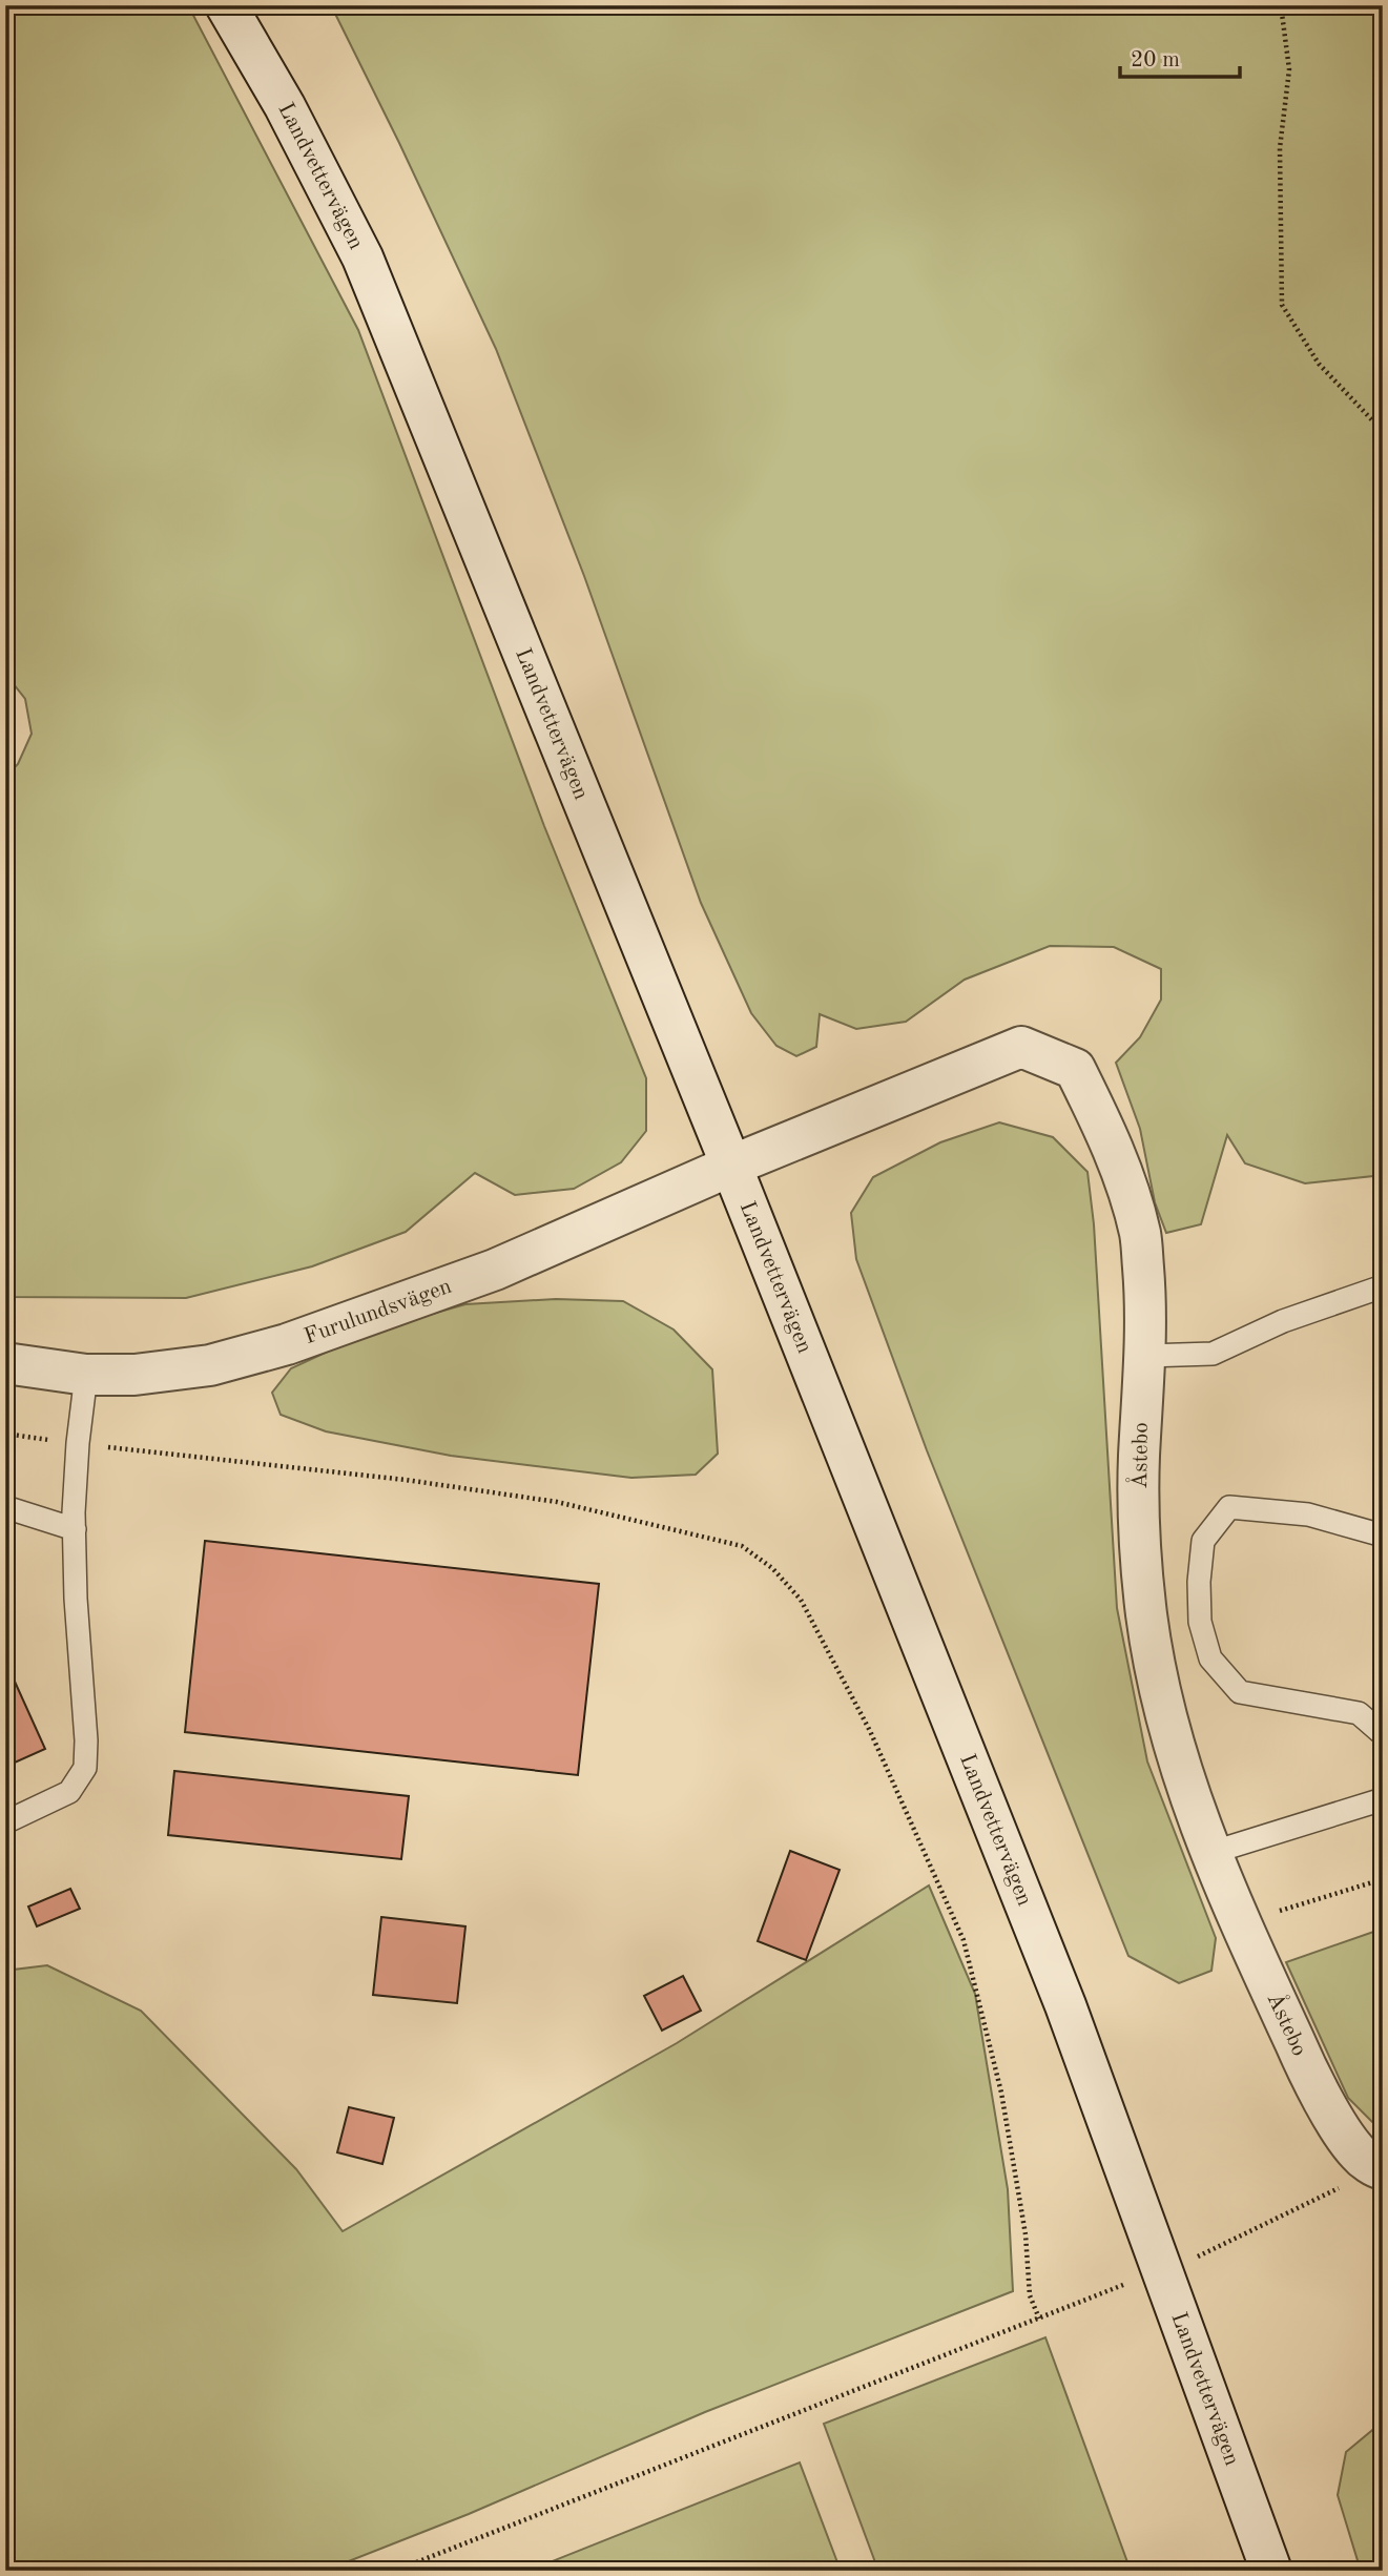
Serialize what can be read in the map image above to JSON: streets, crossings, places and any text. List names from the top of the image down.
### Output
{
  "streets": {
    "street": ["Landvettervägen", "Furulundsvägen", "Åstebo"]
  },
  "crossings": [
    ["Landvettervägen", "Furulundsvägen"],
    ["Landvettervägen", "Åstebo"],
    ["Furulundsvägen", "Åstebo"]
  ],
  "scale_bar": "20 m"
}
